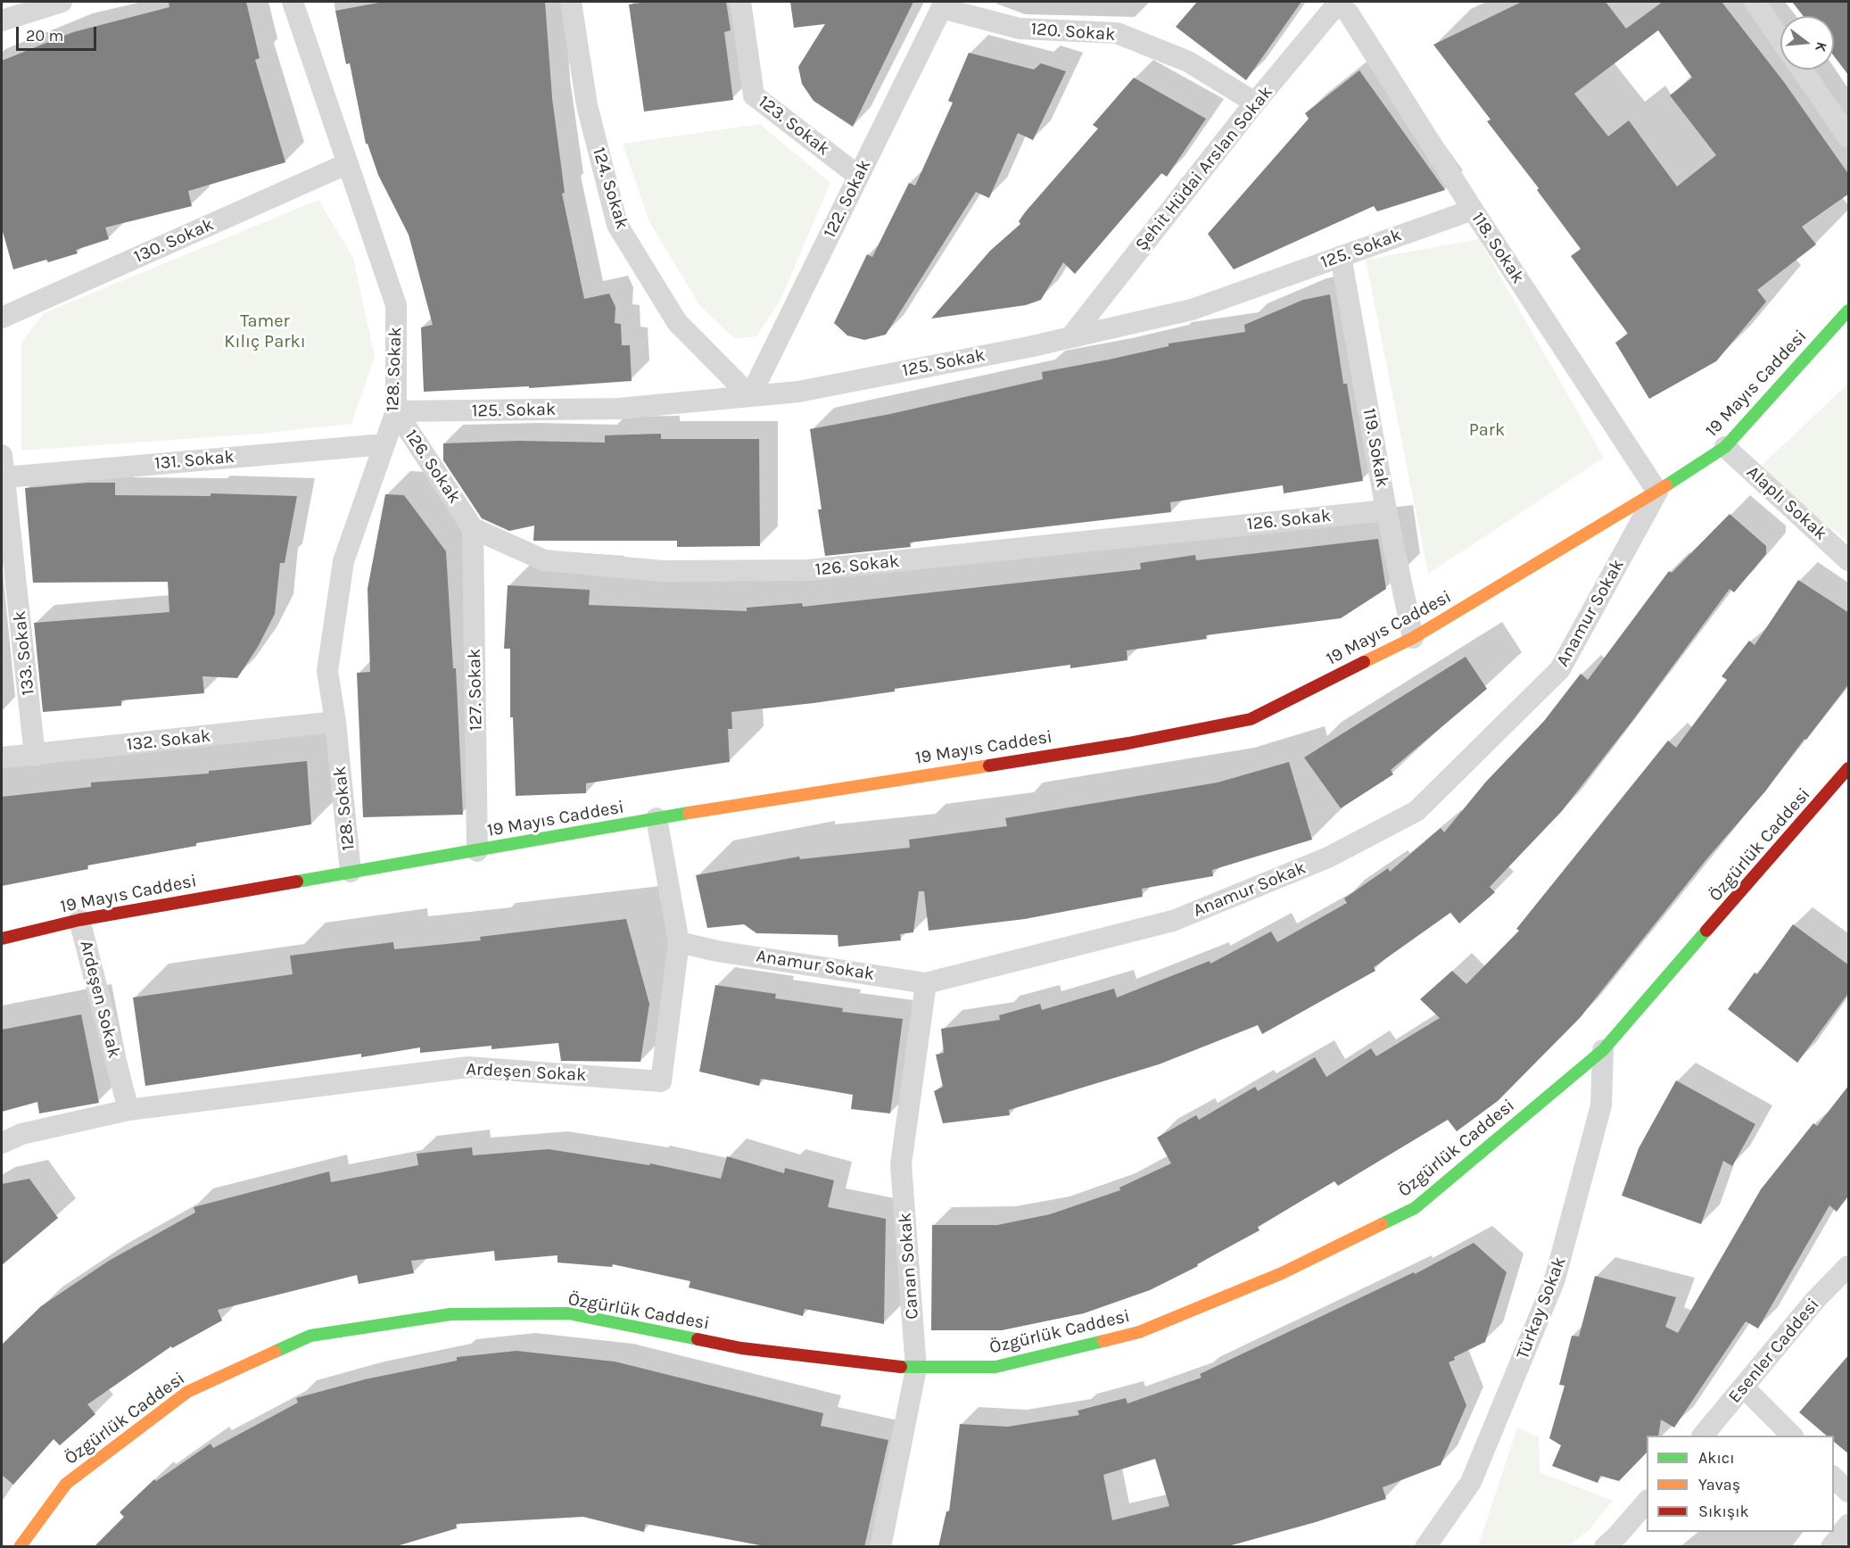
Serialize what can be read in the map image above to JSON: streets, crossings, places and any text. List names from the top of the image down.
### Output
{
  "streets": {
    "street": [
      "120. Sokak",
      "123. Sokak",
      "Şehit Hüdai Arslan Sokak",
      "124. Sokak",
      "122. Sokak",
      "130. Sokak",
      "118. Sokak",
      "125. Sokak",
      "128. Sokak",
      "19 Mayıs Caddesi",
      "119. Sokak",
      "131. Sokak",
      "126. Sokak",
      "Alaplı Sokak",
      "Anamur Sokak",
      "133. Sokak",
      "127. Sokak",
      "132. Sokak",
      "Özgürlük Caddesi",
      "Ardeşen Sokak",
      "Canan Sokak",
      "Türkay Sokak",
      "Esenler Caddesi"
    ]
  },
  "crossings": [
    ["120. Sokak", "Şehit Hüdai Arslan Sokak"],
    ["120. Sokak", "122. Sokak"],
    ["123. Sokak", "122. Sokak"],
    ["Şehit Hüdai Arslan Sokak", "118. Sokak"],
    ["Şehit Hüdai Arslan Sokak", "125. Sokak"],
    ["124. Sokak", "122. Sokak"],
    ["124. Sokak", "125. Sokak"],
    ["122. Sokak", "125. Sokak"],
    ["130. Sokak", "128. Sokak"],
    ["118. Sokak", "125. Sokak"],
    ["118. Sokak", "19 Mayıs Caddesi"],
    ["118. Sokak", "Anamur Sokak"],
    ["125. Sokak", "128. Sokak"],
    ["125. Sokak", "119. Sokak"],
    ["125. Sokak", "126. Sokak"],
    ["128. Sokak", "19 Mayıs Caddesi"],
    ["128. Sokak", "131. Sokak"],
    ["128. Sokak", "126. Sokak"],
    ["128. Sokak", "132. Sokak"],
    ["19 Mayıs Caddesi", "119. Sokak"],
    ["19 Mayıs Caddesi", "Alaplı Sokak"],
    ["19 Mayıs Caddesi", "Anamur Sokak"],
    ["19 Mayıs Caddesi", "127. Sokak"],
    ["19 Mayıs Caddesi", "Ardeşen Sokak"],
    ["119. Sokak", "126. Sokak"],
    ["131. Sokak", "133. Sokak"],
    ["126. Sokak", "127. Sokak"],
    ["Anamur Sokak", "Ardeşen Sokak"],
    ["Anamur Sokak", "Canan Sokak"],
    ["133. Sokak", "132. Sokak"],
    ["Özgürlük Caddesi", "Canan Sokak"],
    ["Özgürlük Caddesi", "Türkay Sokak"]
  ],
  "parks": ["Tamer Kılıç Parkı", "Park"],
  "legend": ["Akıcı", "Yavaş", "Sıkışık"],
  "scale_bar": "20 m",
  "north": "right"
}
